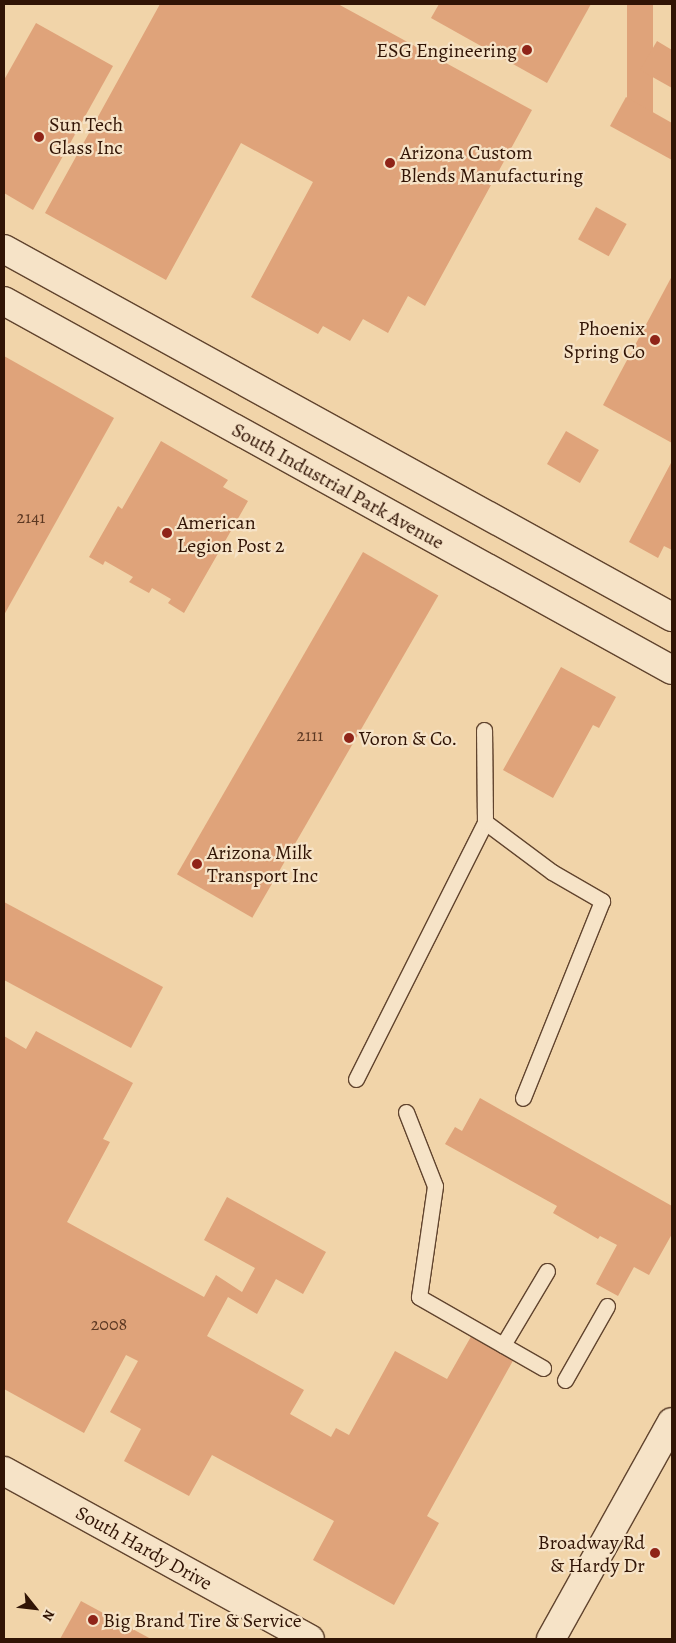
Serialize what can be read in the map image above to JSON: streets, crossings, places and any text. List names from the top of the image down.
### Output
{
  "streets": {
    "street": ["South Industrial Park Avenue", "South Hardy Drive"]
  },
  "places": [
    "ESG Engineering",
    "Sun Tech Glass Inc",
    "Arizona Custom Blends Manufacturing",
    "Phoenix Spring Co",
    "American Legion Post 2",
    "Voron & Co.",
    "Arizona Milk Transport Inc",
    "Broadway Rd & Hardy Dr",
    "Big Brand Tire & Service"
  ],
  "house_numbers": ["2141", "2111", "2008"],
  "north": "bottom right"
}
